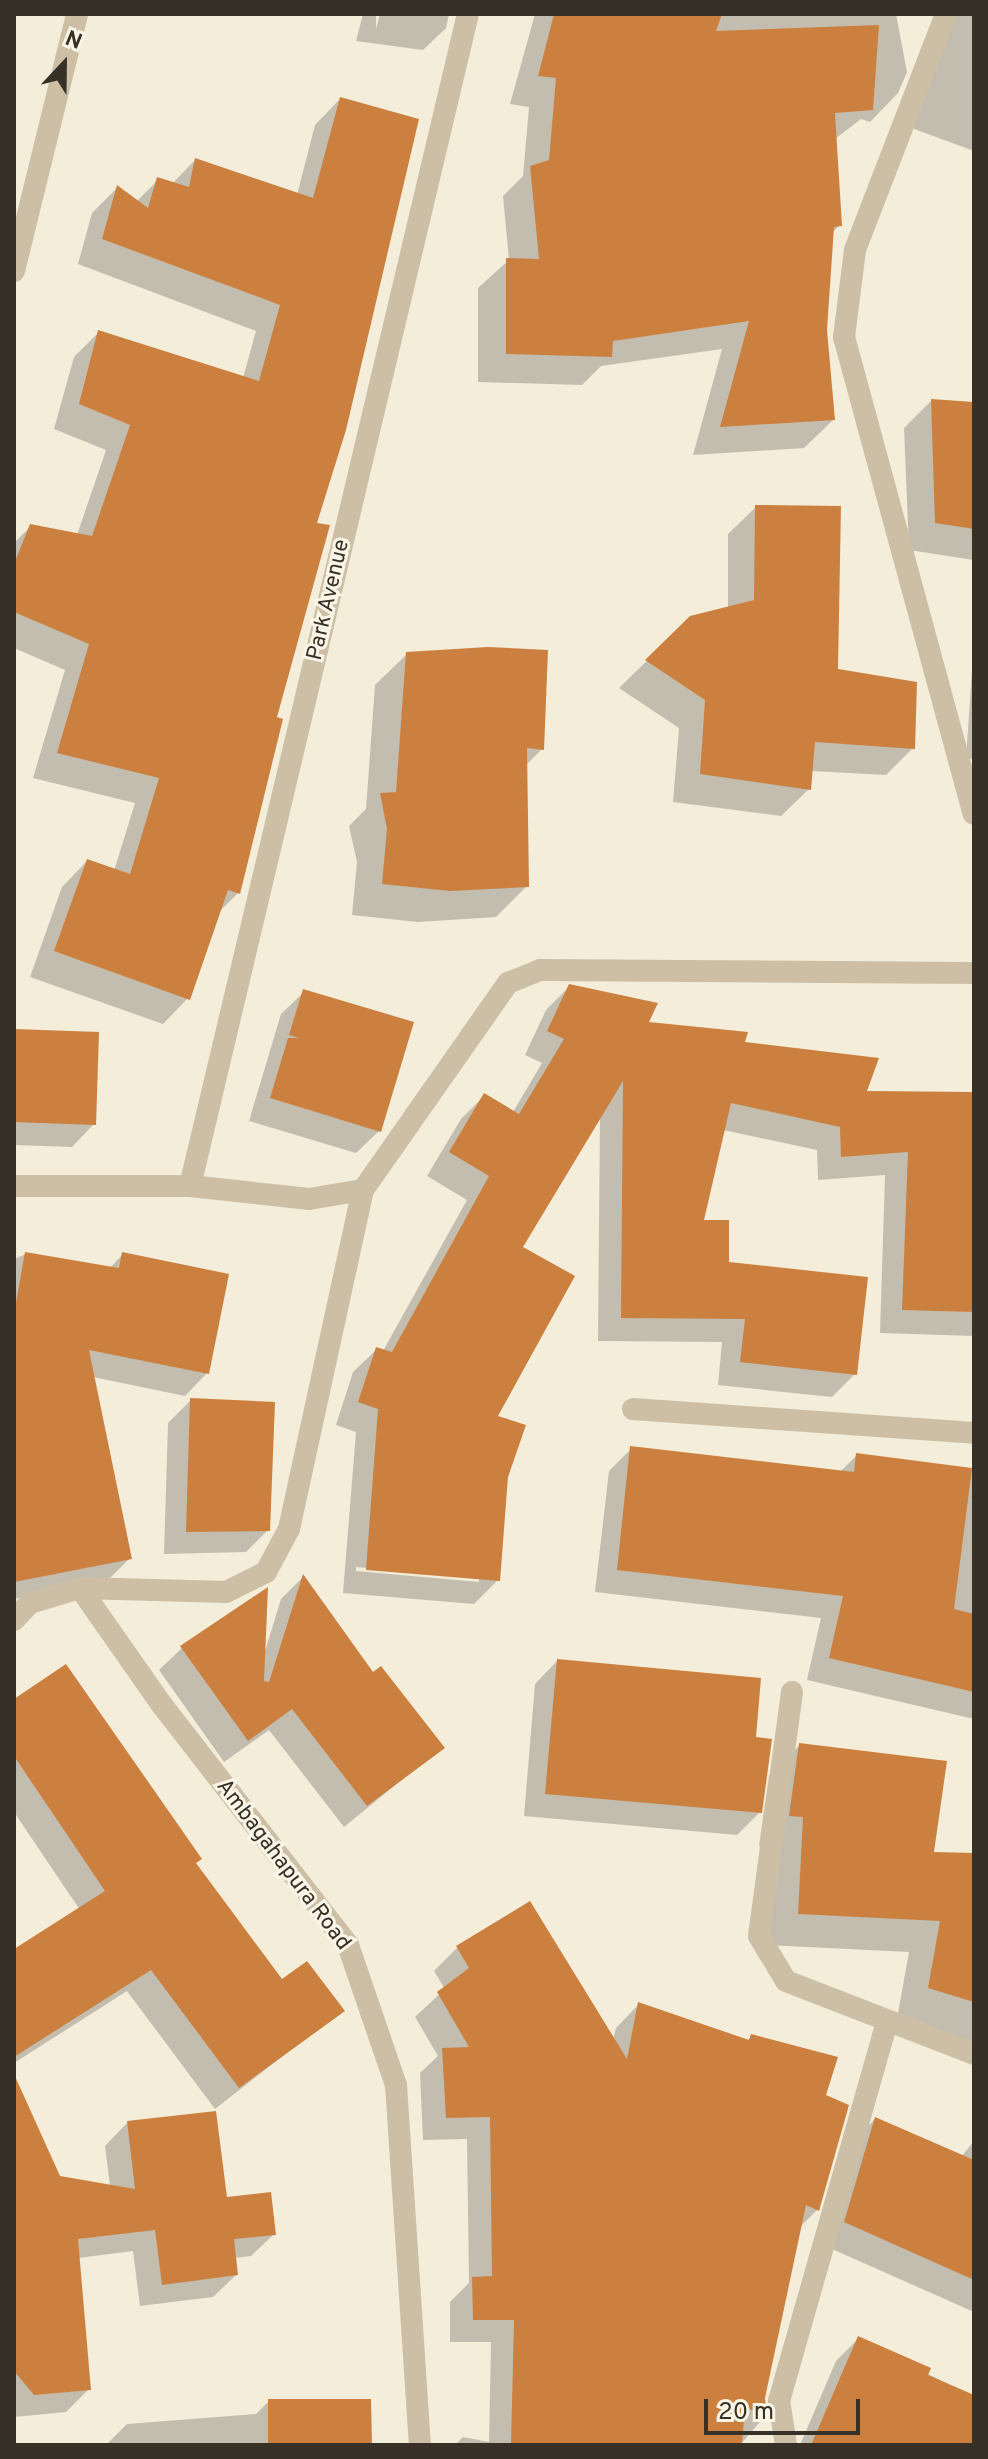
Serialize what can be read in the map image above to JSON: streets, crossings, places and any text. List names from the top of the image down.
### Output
{
  "streets": {
    "street": ["Park Avenue", "Ambagahapura Road"]
  },
  "scale_bar": "20 m",
  "north": "top"
}
